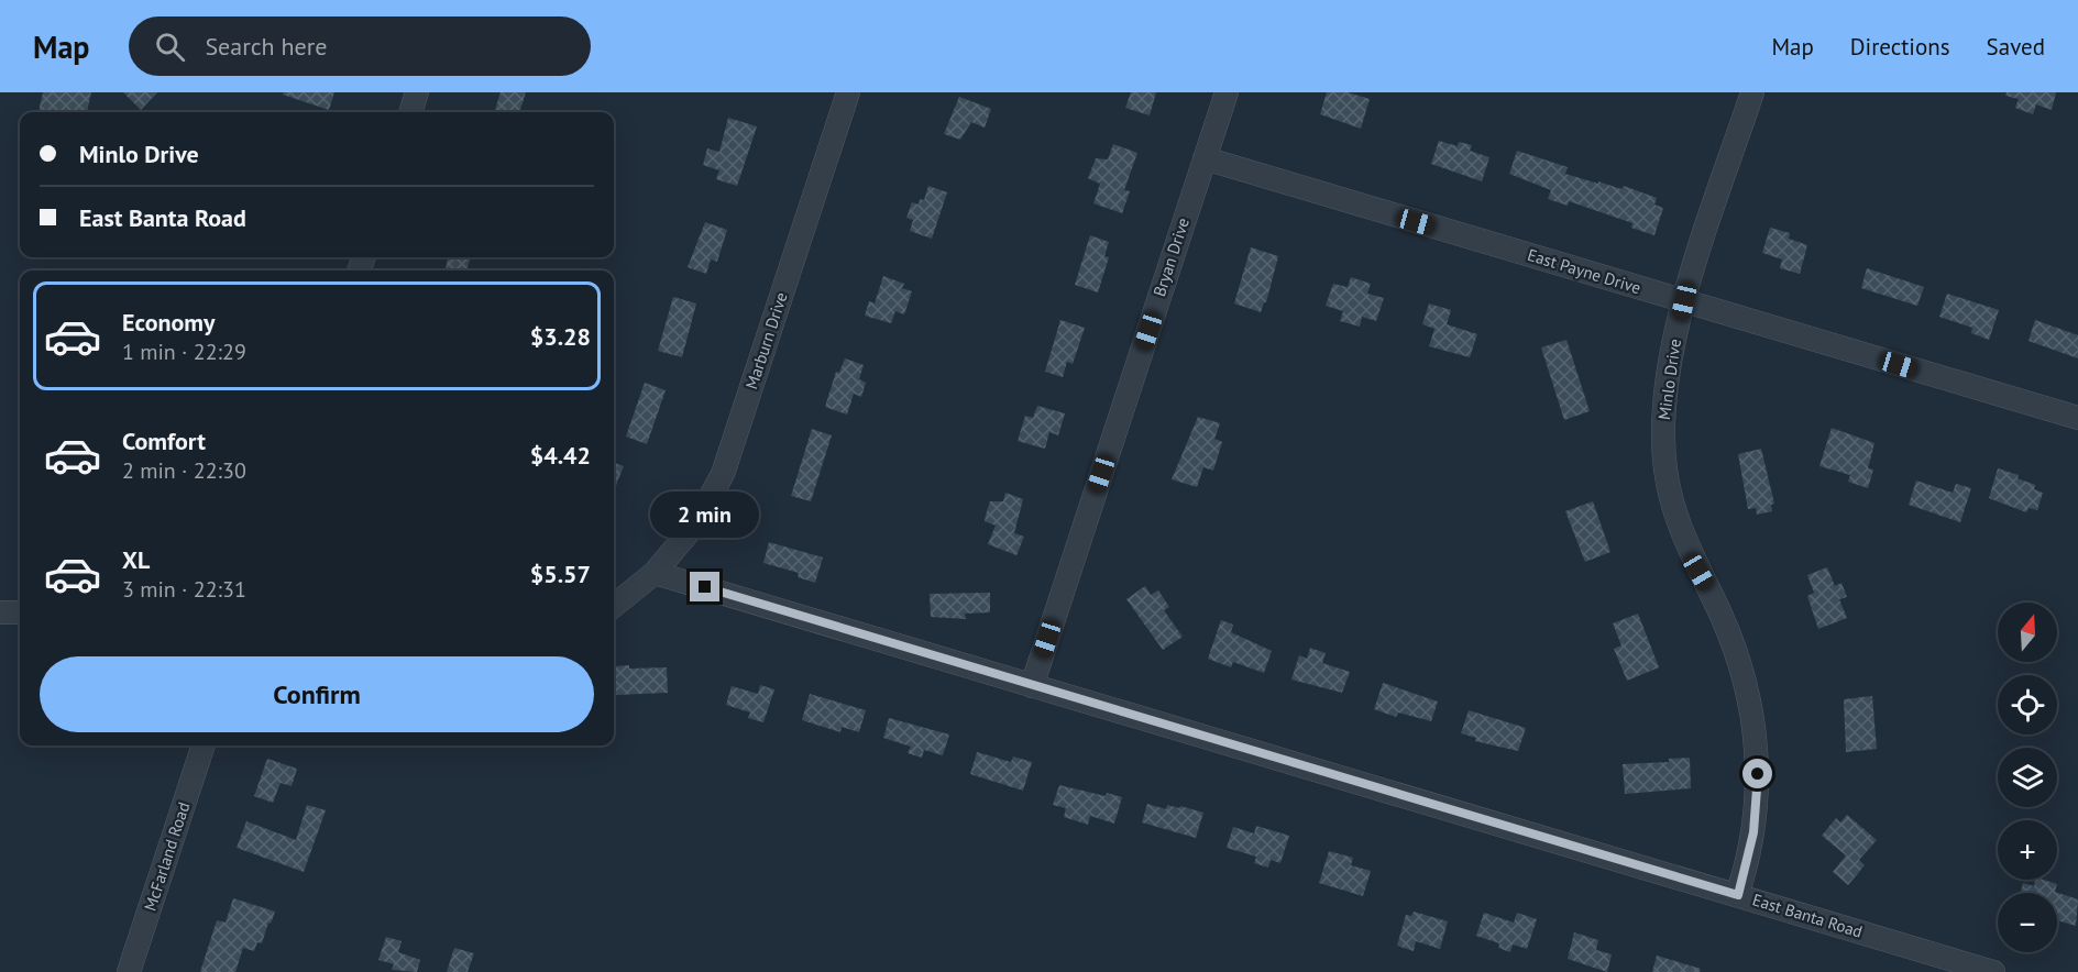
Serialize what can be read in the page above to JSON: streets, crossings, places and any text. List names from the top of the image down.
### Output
{
  "streets": {
    "street": [
      "Bryan Drive",
      "East Payne Drive",
      "Marburn Drive",
      "Minlo Drive",
      "McFarland Road",
      "East Banta Road"
    ]
  },
  "crossings": [
    ["Bryan Drive", "East Payne Drive"],
    ["Bryan Drive", "East Banta Road"],
    ["East Payne Drive", "Minlo Drive"],
    ["Marburn Drive", "East Banta Road"],
    ["Minlo Drive", "East Banta Road"]
  ],
  "north": "top",
  "page": {
    "header": "Map",
    "search": "Search here",
    "nav": ["Map", "Directions", "Saved"],
    "banner": ["Minlo Drive", "East Banta Road"],
    "list": [
      {
        "name": "Economy",
        "note": "1 min · 22:29",
        "value": "$3.28"
      },
      {
        "name": "Comfort",
        "note": "2 min · 22:30",
        "value": "$4.42"
      },
      {
        "name": "XL",
        "note": "3 min · 22:31",
        "value": "$5.57"
      }
    ],
    "bubble": "2 min",
    "map_buttons": ["+", "−"],
    "buttons": "Confirm"
  }
}
